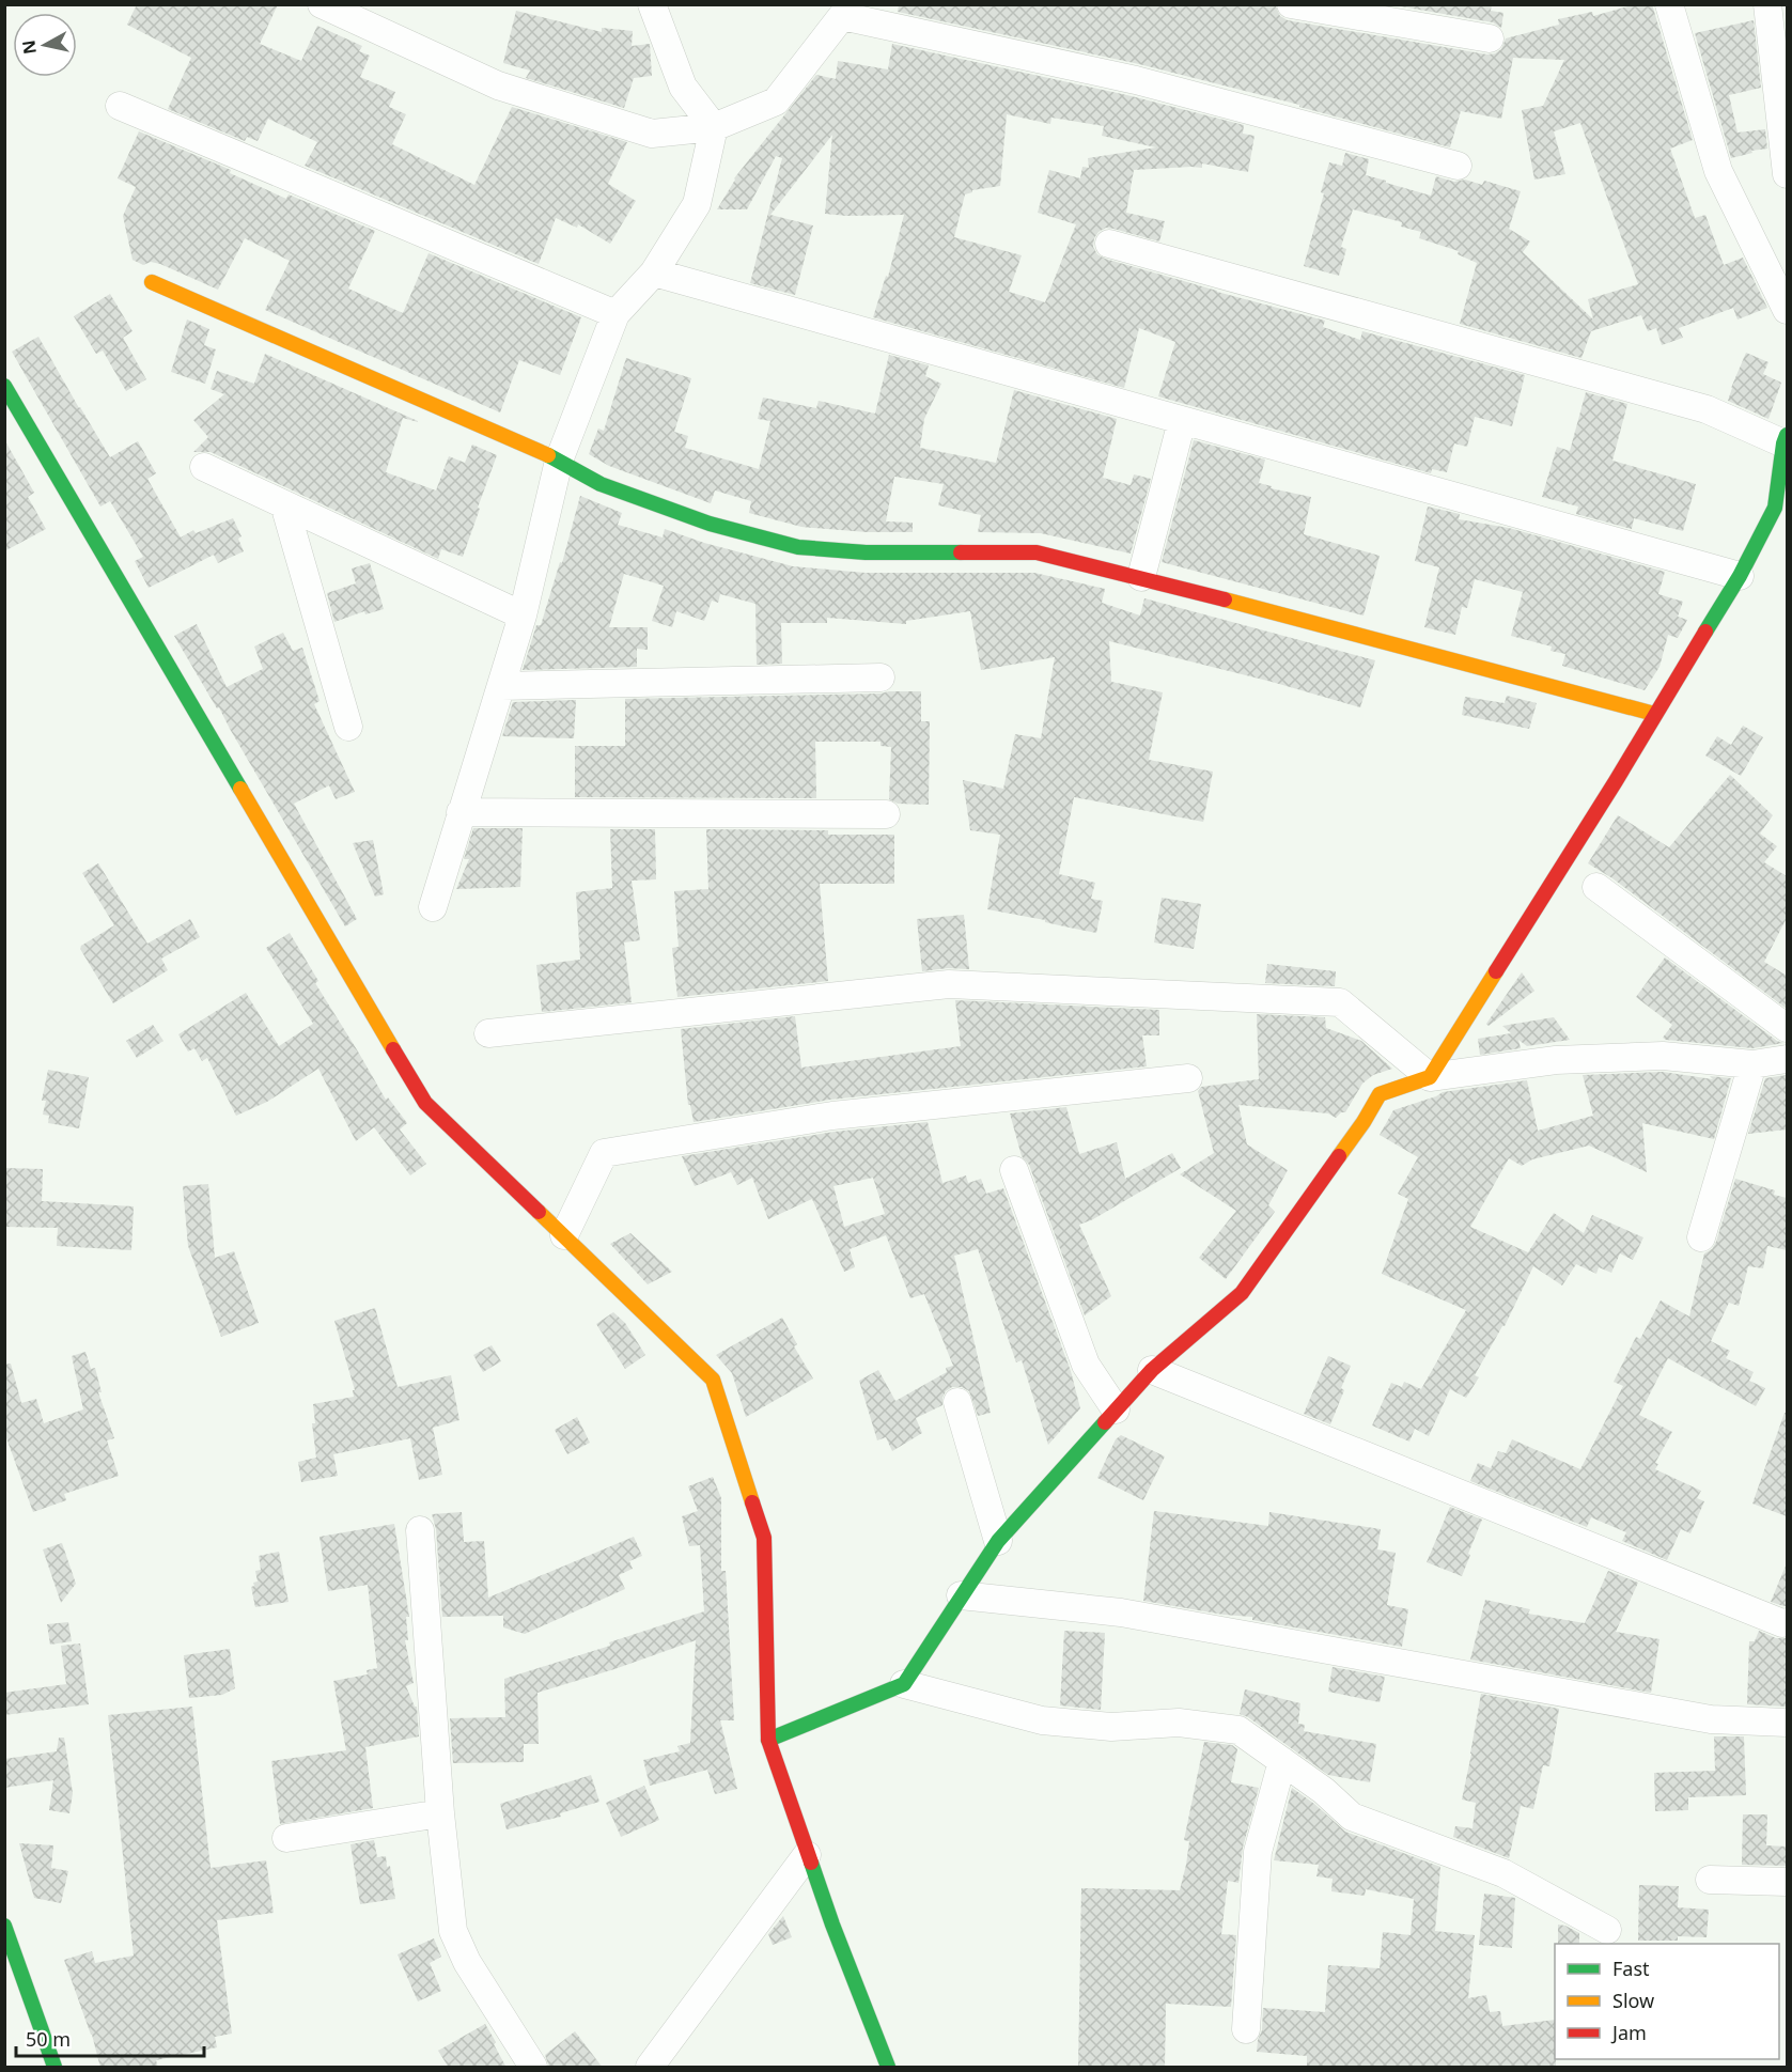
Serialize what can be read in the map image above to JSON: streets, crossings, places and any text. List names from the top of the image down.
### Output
{
  "legend": ["Fast", "Slow", "Jam"],
  "scale_bar": "50 m",
  "north": "left"
}
